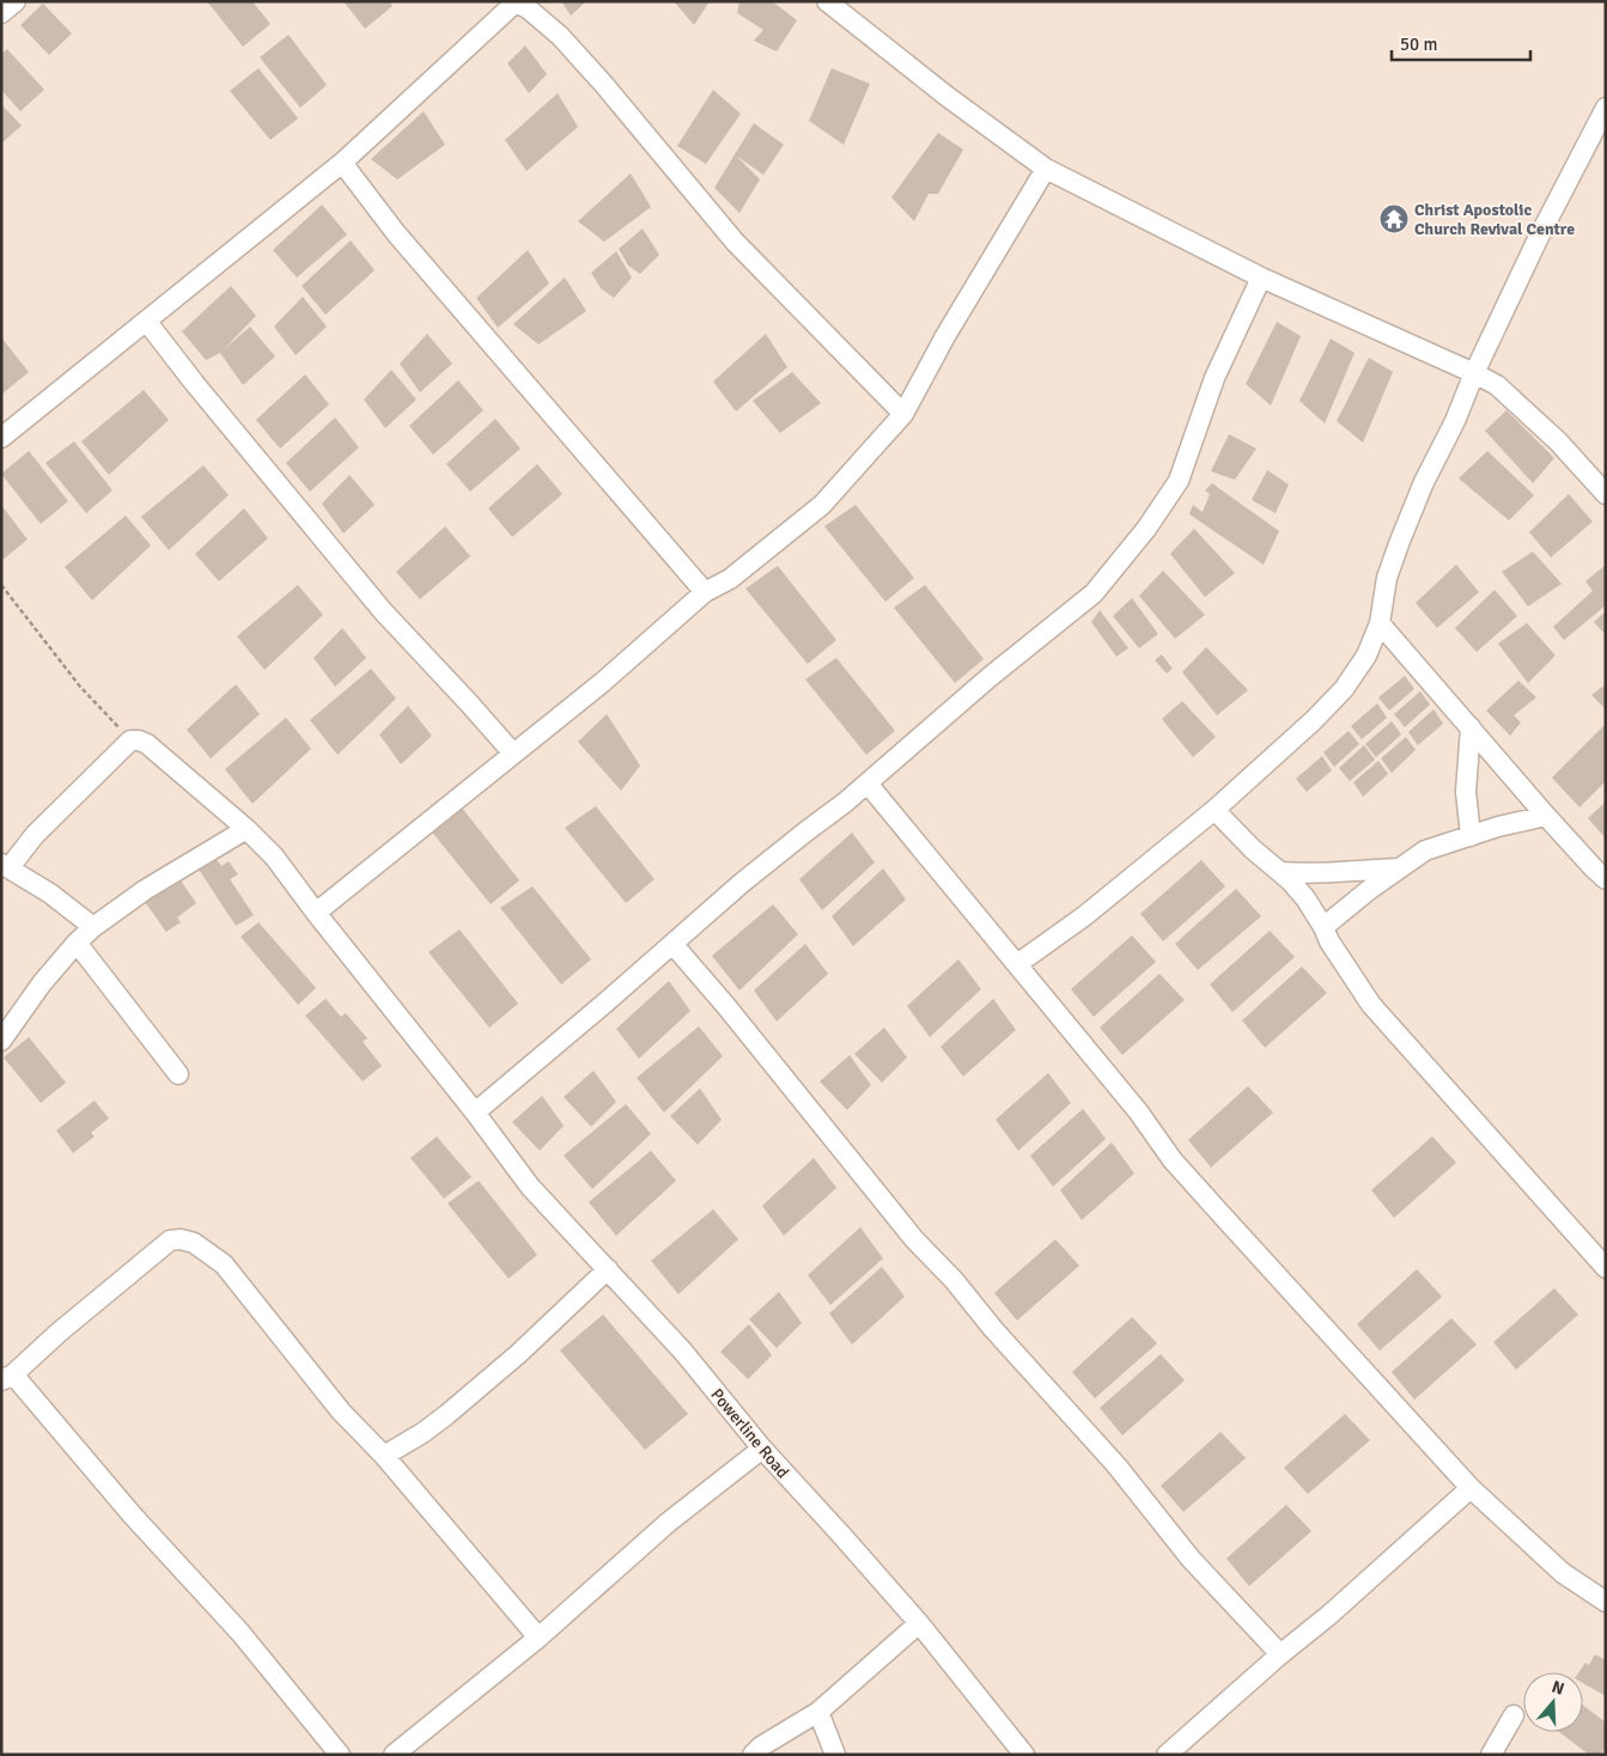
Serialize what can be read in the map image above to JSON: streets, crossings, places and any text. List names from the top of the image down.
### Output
{
  "streets": {
    "street": ["Powerline Road"]
  },
  "places": {
    "temple": ["Christ Apostolic Church Revival Centre"]
  },
  "scale_bar": "50 m",
  "north": "top"
}
